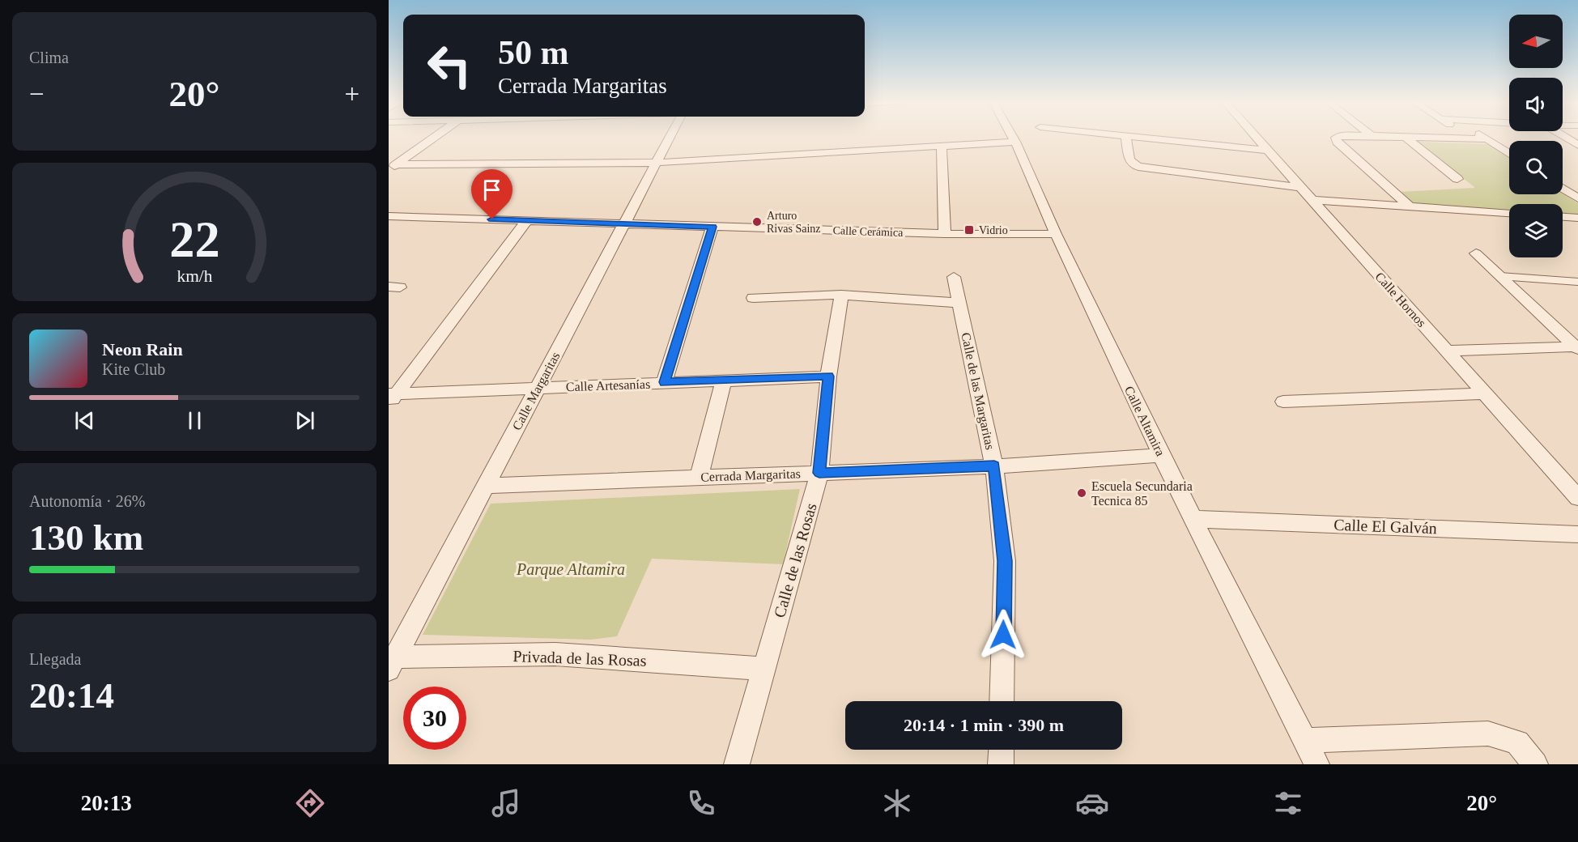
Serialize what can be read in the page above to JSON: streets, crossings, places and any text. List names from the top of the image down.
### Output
{
  "streets": {
    "street": [
      "Calle Cerámica",
      "Calle Hornos",
      "Calle Artesanías",
      "Calle Margaritas",
      "Calle de las Margaritas",
      "Calle Altamira",
      "Cerrada Margaritas",
      "Calle El Galván",
      "Calle de las Rosas",
      "Privada de las Rosas"
    ]
  },
  "crossings": [
    ["Calle Cerámica", "Calle Margaritas"],
    ["Calle Cerámica", "Calle Altamira"],
    ["Calle Artesanías", "Calle Margaritas"],
    ["Calle Artesanías", "Calle de las Rosas"],
    ["Calle Margaritas", "Cerrada Margaritas"],
    ["Calle Margaritas", "Privada de las Rosas"],
    ["Calle de las Margaritas", "Cerrada Margaritas"],
    ["Calle Altamira", "Cerrada Margaritas"],
    ["Calle Altamira", "Calle El Galván"],
    ["Cerrada Margaritas", "Calle de las Rosas"],
    ["Calle de las Rosas", "Privada de las Rosas"]
  ],
  "parks": ["Parque Altamira"],
  "places": {
    "other": ["Arturo Rivas Sainz", "Escuela Secundaria Tecnica 85"],
    "transit": ["Vidrio"]
  },
  "north": "left",
  "page": {
    "tile": [
      "Clima",
      ["Autonomía · 26%", "130 km"],
      ["Llegada", "20:14"]
    ],
    "turn": ["50 m", "Cerrada Margaritas"],
    "heat": ["−", "20°", "+"],
    "song": ["Neon Rain", "Kite Club"],
    "limit": "30",
    "trip": "20:14 · 1 min · 390 m",
    "tabs": ["20:13", "20°"],
    "gauge": ["22", "km/h"]
  }
}
